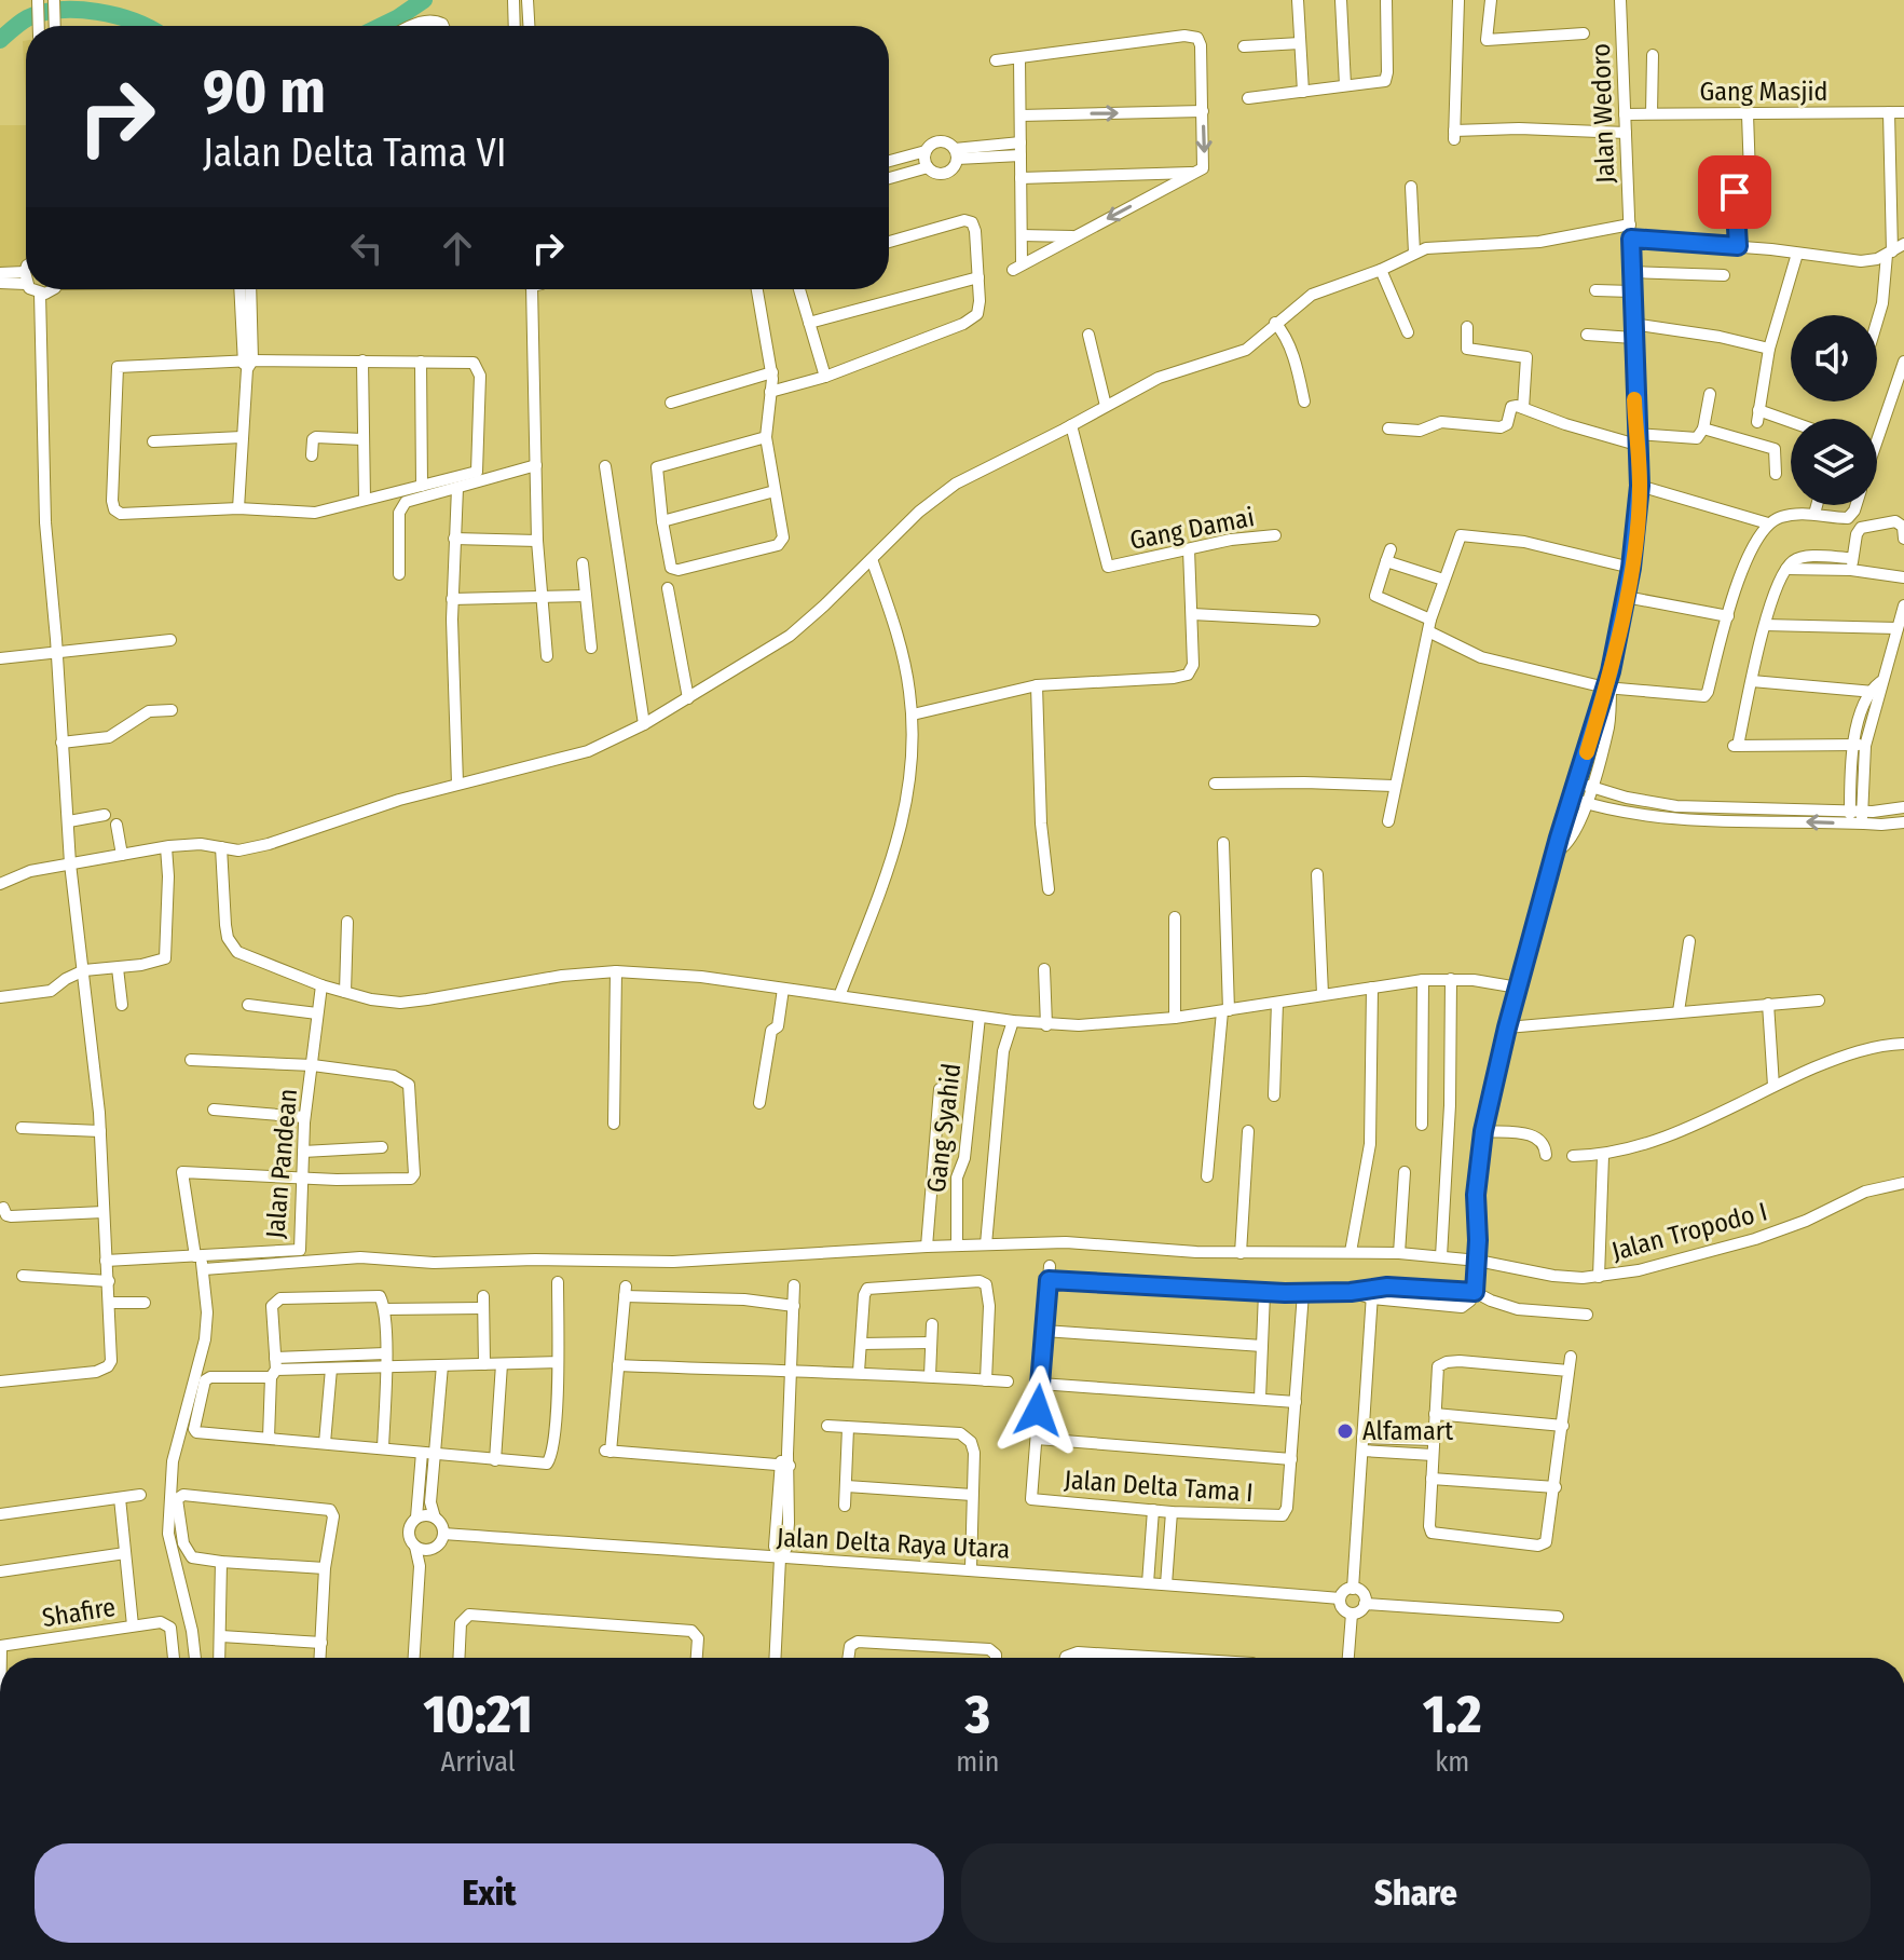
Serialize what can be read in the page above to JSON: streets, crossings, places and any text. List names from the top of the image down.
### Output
{
  "streets": {
    "street": [
      "Gang Masjid",
      "Jalan Wedoro",
      "Gang Damai",
      "Gang Syahid",
      "Jalan Pandean",
      "Jalan Tropodo I",
      "Jalan Delta Tama I",
      "Jalan Delta Raya Utara",
      "Shafire"
    ]
  },
  "crossings": [
    ["Gang Masjid", "Jalan Wedoro"],
    ["Gang Syahid", "Jalan Tropodo I"]
  ],
  "places": ["Alfamart"],
  "page": {
    "turn": ["90 m", "Jalan Delta Tama VI"],
    "eta": [
      "10:21",
      "Arrival",
      "3",
      "min",
      "1.2",
      "km"
    ],
    "buttons": ["Exit", "Share"]
  }
}
